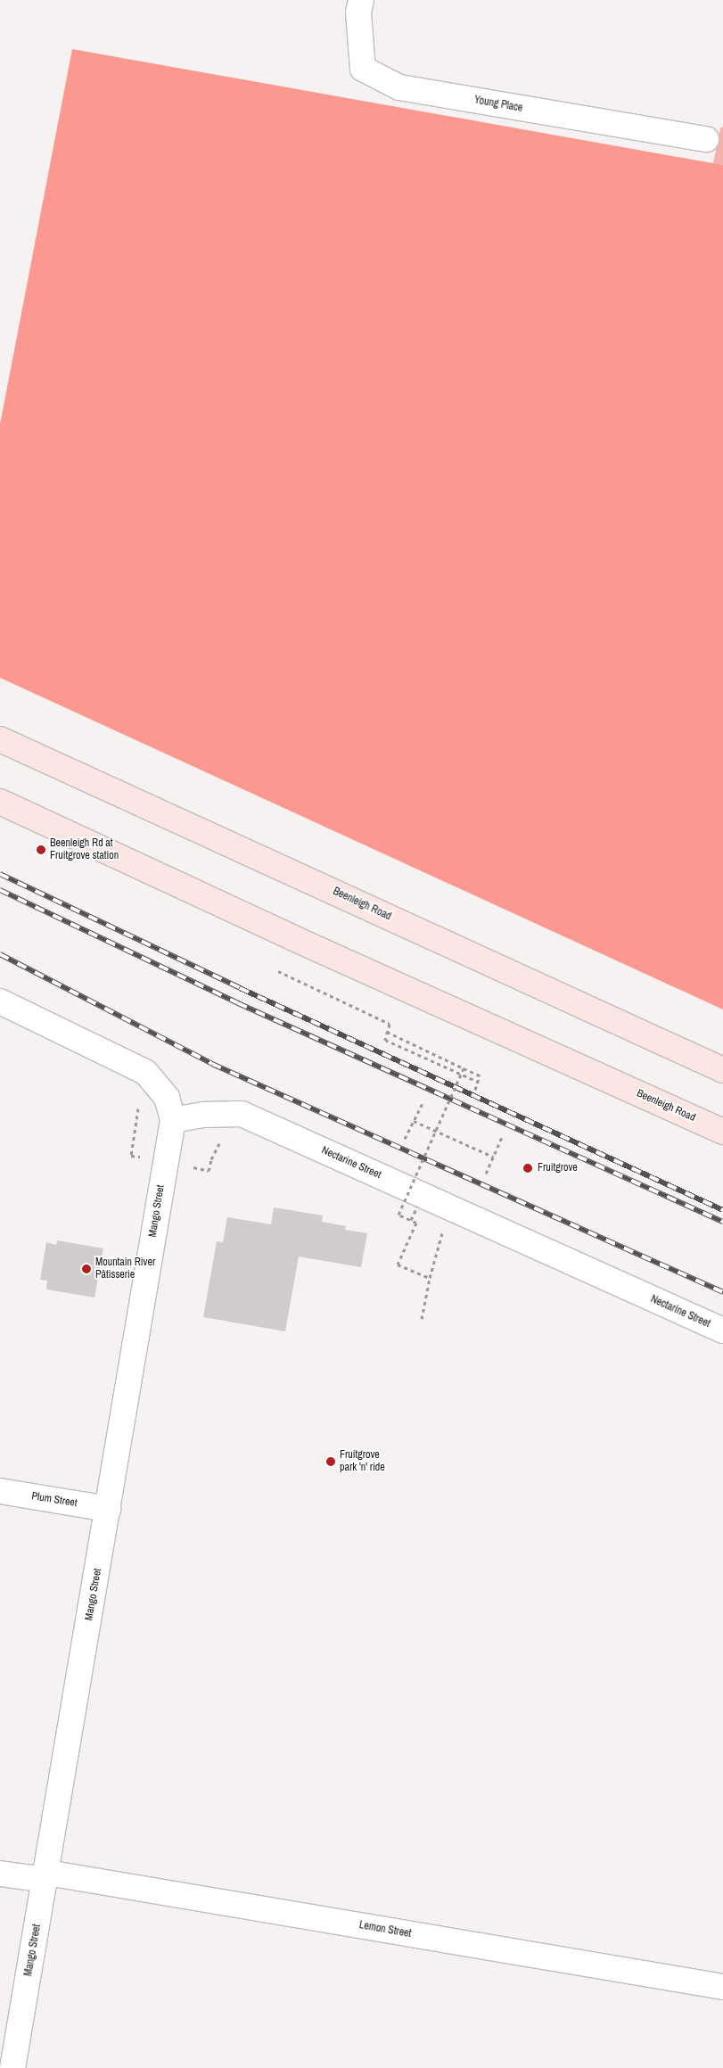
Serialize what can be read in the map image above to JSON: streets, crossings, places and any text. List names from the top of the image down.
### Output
{
  "streets": {
    "main road": ["Beenleigh Road"],
    "street": [
      "Young Place",
      "Nectarine Street",
      "Mango Street",
      "Plum Street",
      "Lemon Street"
    ]
  },
  "crossings": [
    ["Nectarine Street", "Mango Street"],
    ["Mango Street", "Plum Street"],
    ["Mango Street", "Lemon Street"]
  ],
  "places": [
    "Beenleigh Rd at Fruitgrove station",
    "Fruitgrove",
    "Mountain River Pâtisserie",
    "Fruitgrove park 'n' ride"
  ]
}
